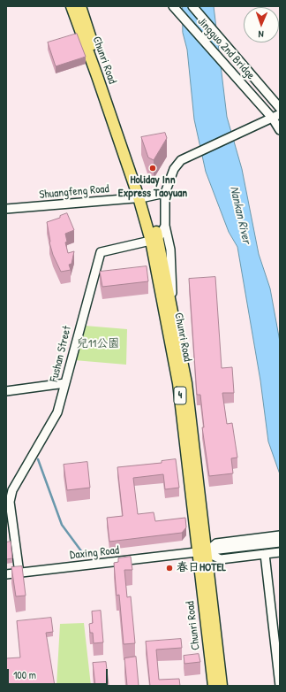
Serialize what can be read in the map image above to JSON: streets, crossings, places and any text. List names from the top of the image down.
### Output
{
  "streets": {
    "main road": ["Chunri Road", "4"],
    "street": [
      "Jingguo 2nd Bridge",
      "Shuangfeng Road",
      "Fushan Street",
      "Daxing Road"
    ]
  },
  "crossings": [
    ["Chunri Road", "Shuangfeng Road"],
    ["Chunri Road", "Fushan Street"],
    ["Chunri Road", "Daxing Road"],
    ["Fushan Street", "Daxing Road"]
  ],
  "water": ["Nankan River"],
  "parks": ["兒11公園"],
  "places": ["Holiday Inn Express Taoyuan", "春日HOTEL"],
  "scale_bar": "100 m",
  "north": "bottom"
}
